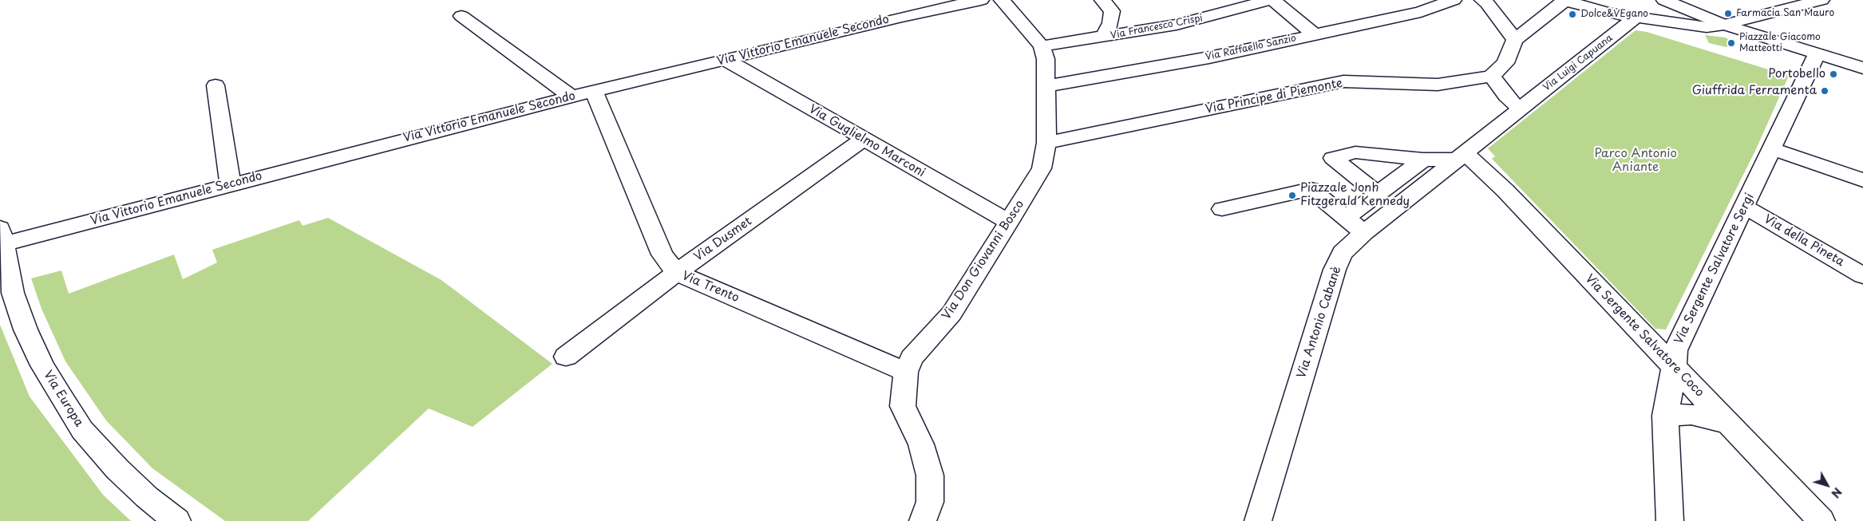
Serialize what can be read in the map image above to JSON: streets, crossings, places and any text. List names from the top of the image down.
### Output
{
  "streets": {
    "street": [
      "Via Francesco Crispi",
      "Via Vittorio Emanuele Secondo",
      "Via Raffaello Sanzio",
      "Via Luigi Capuana",
      "Via Principe di Piemonte",
      "Via Guglielmo Marconi",
      "Via Dusmet",
      "Via della Pineta",
      "Via Don Giovanni Bosco",
      "Via Sergente Salvatore Sergi",
      "Via Trento",
      "Via Antonio Cabanè",
      "Via Sergente Salvatore Coco",
      "Via Europa"
    ]
  },
  "crossings": [
    ["Via Francesco Crispi", "Via Don Giovanni Bosco"],
    ["Via Vittorio Emanuele Secondo", "Via Guglielmo Marconi"],
    ["Via Vittorio Emanuele Secondo", "Via Trento"],
    ["Via Vittorio Emanuele Secondo", "Via Europa"],
    ["Via Raffaello Sanzio", "Via Don Giovanni Bosco"],
    ["Via Luigi Capuana", "Via Antonio Cabanè"],
    ["Via Principe di Piemonte", "Via Don Giovanni Bosco"],
    ["Via Guglielmo Marconi", "Via Dusmet"],
    ["Via Guglielmo Marconi", "Via Don Giovanni Bosco"],
    ["Via Dusmet", "Via Trento"],
    ["Via della Pineta", "Via Sergente Salvatore Sergi"],
    ["Via Don Giovanni Bosco", "Via Trento"],
    ["Via Sergente Salvatore Sergi", "Via Sergente Salvatore Coco"],
    ["Via Antonio Cabanè", "Via Sergente Salvatore Coco"]
  ],
  "parks": ["Parco Antonio Aniante"],
  "places": [
    "Farmacia San Mauro",
    "Dolce&VEgano",
    "Piazzale Giacomo Matteotti",
    "Portobello",
    "Giuffrida Ferramenta",
    "Piazzale Jonh Fitzgerald Kennedy"
  ],
  "north": "bottom right"
}
